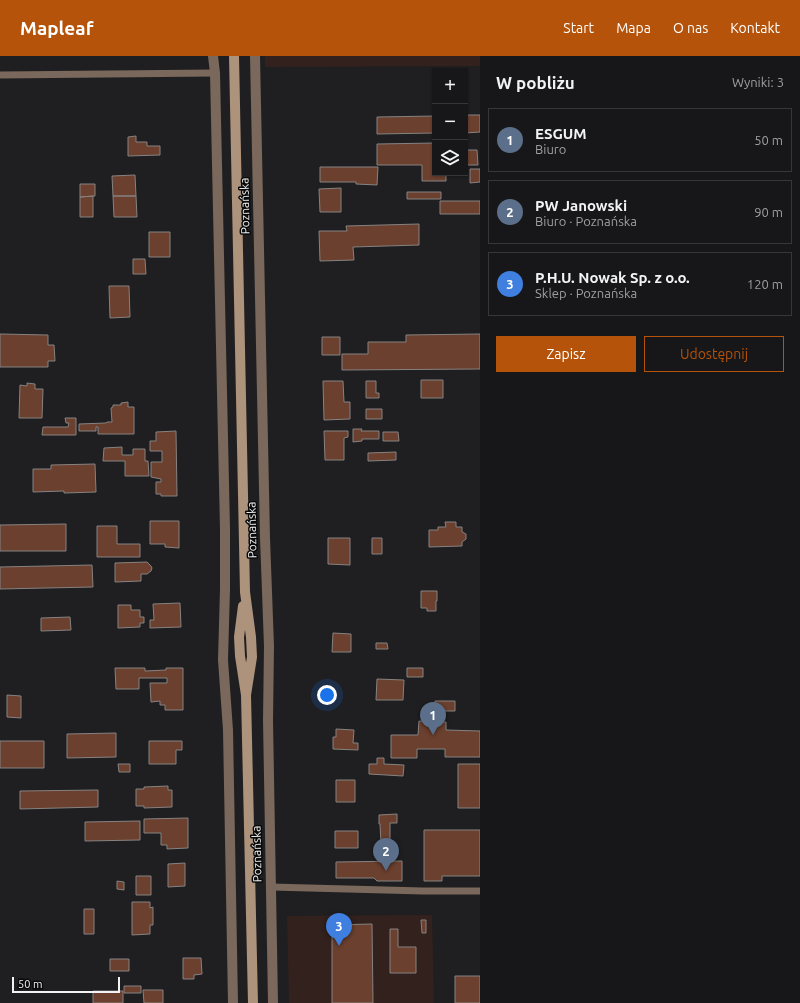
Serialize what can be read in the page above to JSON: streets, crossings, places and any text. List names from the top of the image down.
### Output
{
  "streets": {
    "main road": ["Poznańska"]
  },
  "scale_bar": "50 m",
  "page": {
    "header": "Mapleaf",
    "nav": [
      "Start",
      "Mapa",
      "O nas",
      "Kontakt"
    ],
    "heading": ["W pobliżu", "Wyniki: 3"],
    "map_buttons": ["+", "−"],
    "list": [
      {
        "mark": "1",
        "name": "ESGUM",
        "note": "Biuro",
        "value": "50 m"
      },
      {
        "mark": "2",
        "name": "PW Janowski",
        "note": "Biuro · Poznańska",
        "value": "90 m"
      },
      {
        "mark": "3",
        "name": "P.H.U. Nowak Sp. z o.o.",
        "note": "Sklep · Poznańska",
        "value": "120 m"
      }
    ],
    "buttons": ["Zapisz", "Udostępnij"],
    "pins": ["1", "2", "3"],
    "scale": "50 m"
  }
}
